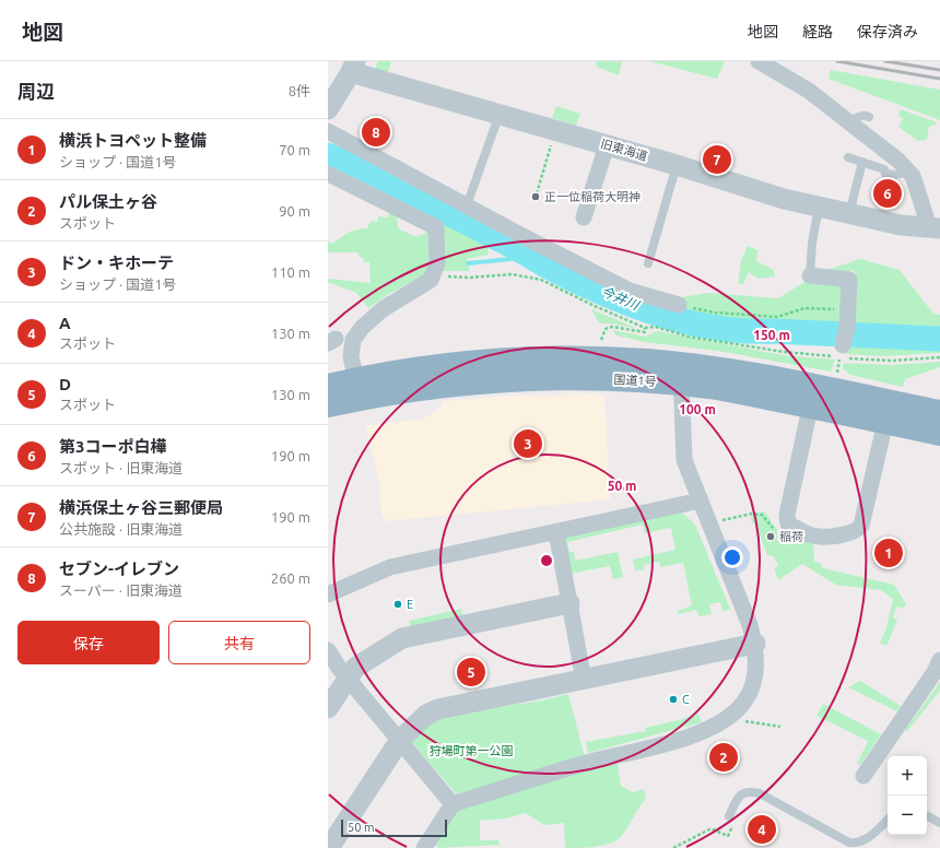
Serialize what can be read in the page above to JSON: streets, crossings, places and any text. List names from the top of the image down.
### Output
{
  "streets": {
    "highway": ["国道1号"],
    "street": ["旧東海道"]
  },
  "water": ["今井川"],
  "parks": ["狩場町第一公園"],
  "places": [
    "正一位稲荷大明神",
    "稲荷",
    "E",
    "C"
  ],
  "scale_bar": "50 m",
  "page": {
    "header": "地図",
    "nav": ["地図", "経路", "保存済み"],
    "heading": ["周辺", "8件"],
    "pins": [
      "8",
      "7",
      "6",
      "3",
      "1",
      "5",
      "2",
      "4"
    ],
    "list": [
      {
        "mark": "1",
        "name": "横浜トヨペット整備",
        "note": "ショップ · 国道1号",
        "value": "70 m"
      },
      {
        "mark": "2",
        "name": "パル保土ヶ谷",
        "note": "スポット",
        "value": "90 m"
      },
      {
        "mark": "3",
        "name": "ドン・キホーテ",
        "note": "ショップ · 国道1号",
        "value": "110 m"
      },
      {
        "mark": "4",
        "name": "A",
        "note": "スポット",
        "value": "130 m"
      },
      {
        "mark": "5",
        "name": "D",
        "note": "スポット",
        "value": "130 m"
      },
      {
        "mark": "6",
        "name": "第3コーポ白樺",
        "note": "スポット · 旧東海道",
        "value": "190 m"
      },
      {
        "mark": "7",
        "name": "横浜保土ヶ谷三郵便局",
        "note": "公共施設 · 旧東海道",
        "value": "190 m"
      },
      {
        "mark": "8",
        "name": "セブン-イレブン",
        "note": "スーパー · 旧東海道",
        "value": "260 m"
      }
    ],
    "buttons": ["保存", "共有"],
    "map_buttons": ["+", "−"],
    "scale": "50 m"
  },
  "rings": ["150 m", "100 m", "50 m"]
}
